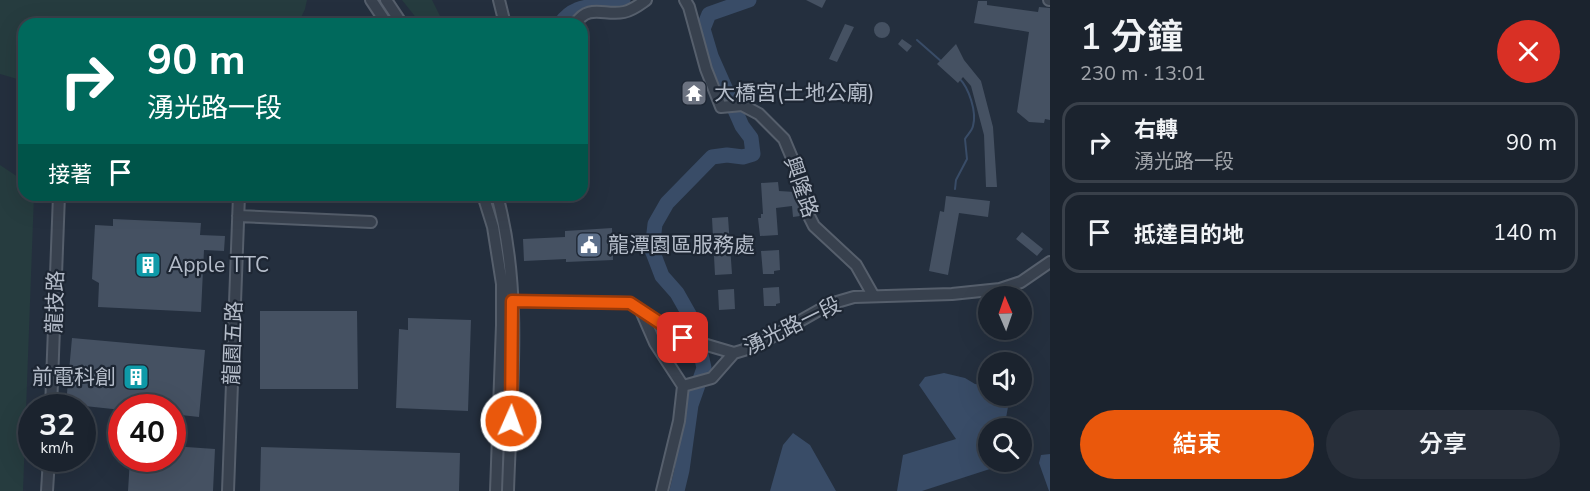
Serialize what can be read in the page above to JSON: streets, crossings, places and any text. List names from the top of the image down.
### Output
{
  "streets": {
    "street": [
      "興隆路",
      "龍技路",
      "湧光路一段",
      "龍園五路"
    ]
  },
  "crossings": [
    ["興隆路", "湧光路一段"]
  ],
  "places": {
    "temple": ["大橋宮(土地公廟)"],
    "public building": ["龍潭園區服務處"],
    "building": ["Apple TTC", "前電科創"]
  },
  "north": "top",
  "page": {
    "heading": ["1 分鐘", "230 m · 13:01"],
    "turn": ["90 m", "湧光路一段"],
    "list": [
      {
        "name": "右轉",
        "note": "湧光路一段",
        "value": "90 m"
      },
      {
        "name": "抵達目的地",
        "value": "140 m"
      }
    ],
    "then": "接著",
    "speed": "32 km/h",
    "limit": "40",
    "buttons": ["結束", "分享"]
  }
}
